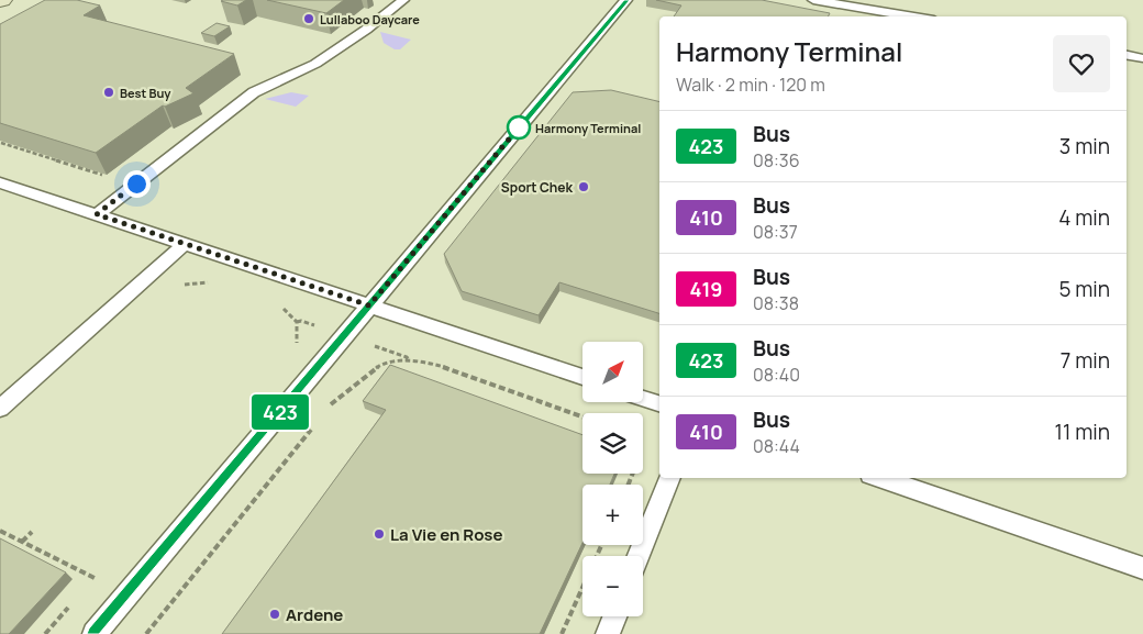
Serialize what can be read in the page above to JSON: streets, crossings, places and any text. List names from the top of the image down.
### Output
{
  "places": [
    "Lullaboo Daycare",
    "Best Buy",
    "Harmony Terminal",
    "Sport Chek",
    "La Vie en Rose",
    "Ardene"
  ],
  "lines": ["bus line 423"],
  "north": "top right",
  "page": {
    "on_map": "423",
    "heading": ["Harmony Terminal", "Walk · 2 min · 120 m"],
    "list": [
      {
        "mark": "423",
        "name": "Bus",
        "note": "08:36",
        "value": "3 min"
      },
      {
        "mark": "410",
        "name": "Bus",
        "note": "08:37",
        "value": "4 min"
      },
      {
        "mark": "419",
        "name": "Bus",
        "note": "08:38",
        "value": "5 min"
      },
      {
        "mark": "423",
        "name": "Bus",
        "note": "08:40",
        "value": "7 min"
      },
      {
        "mark": "410",
        "name": "Bus",
        "note": "08:44",
        "value": "11 min"
      }
    ],
    "map_buttons": ["+", "−"]
  }
}
